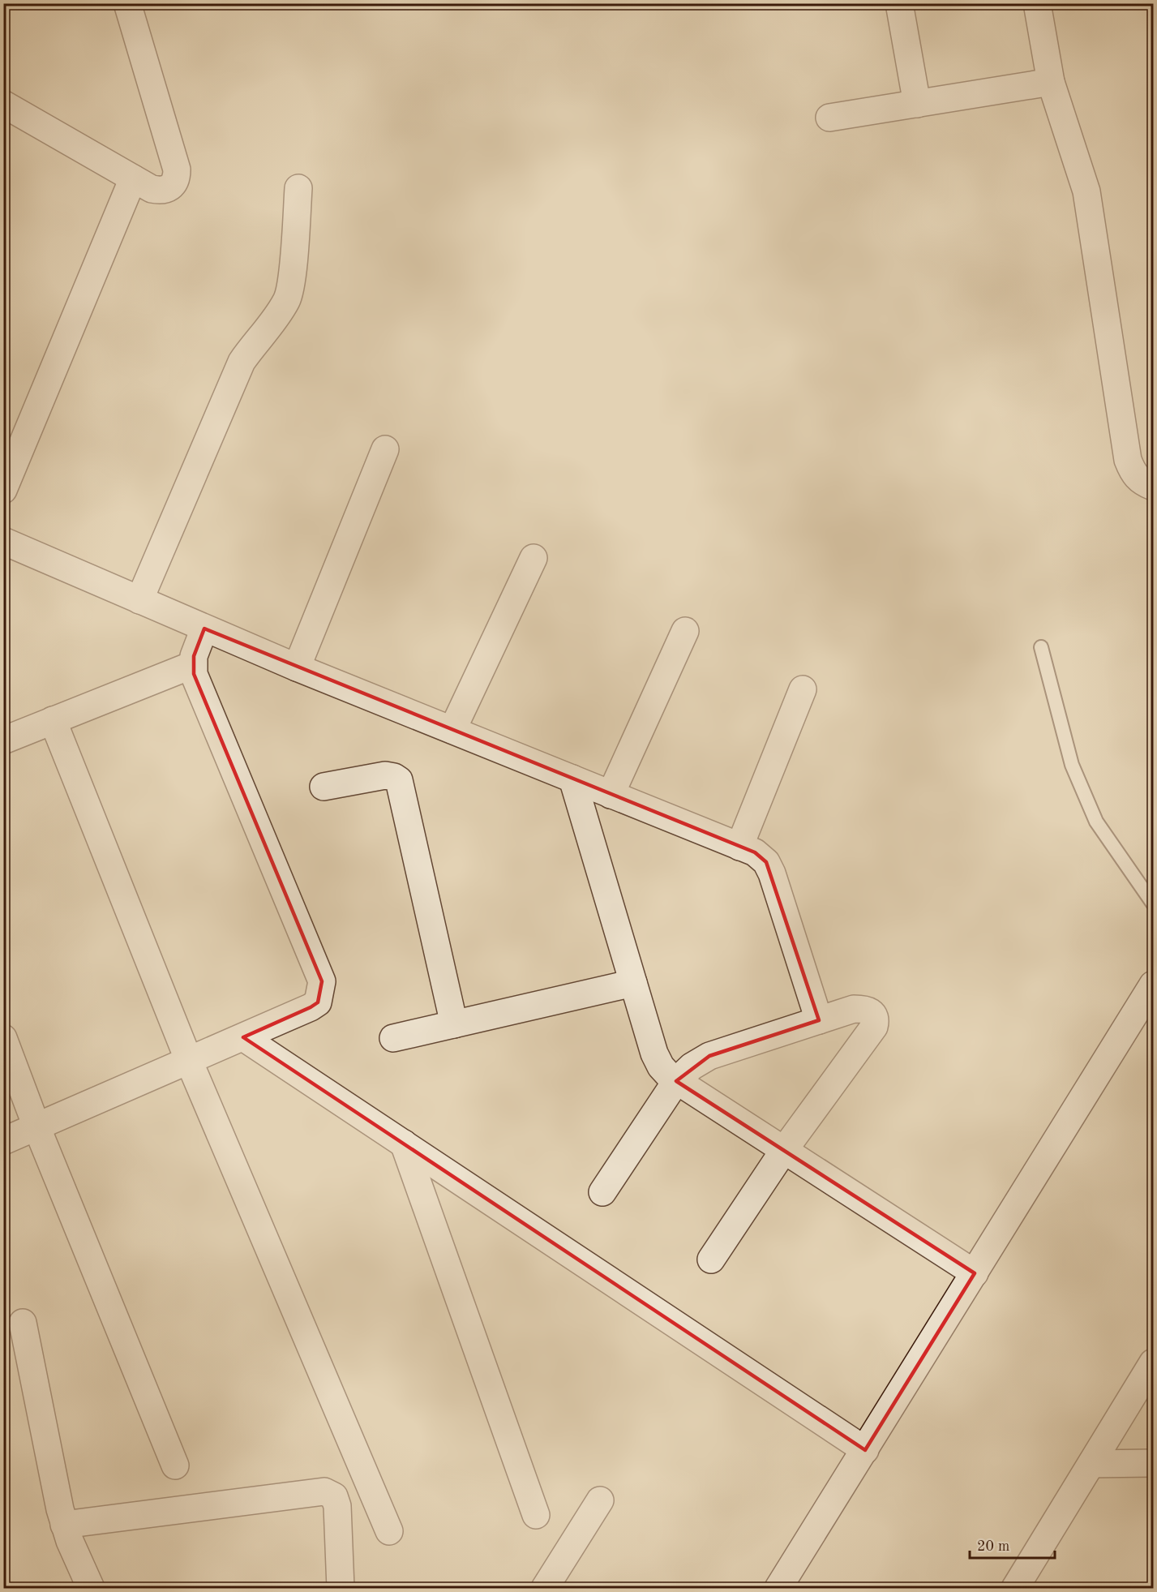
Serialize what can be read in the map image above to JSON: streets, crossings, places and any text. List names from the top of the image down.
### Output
{
  "scale_bar": "20 m"
}
